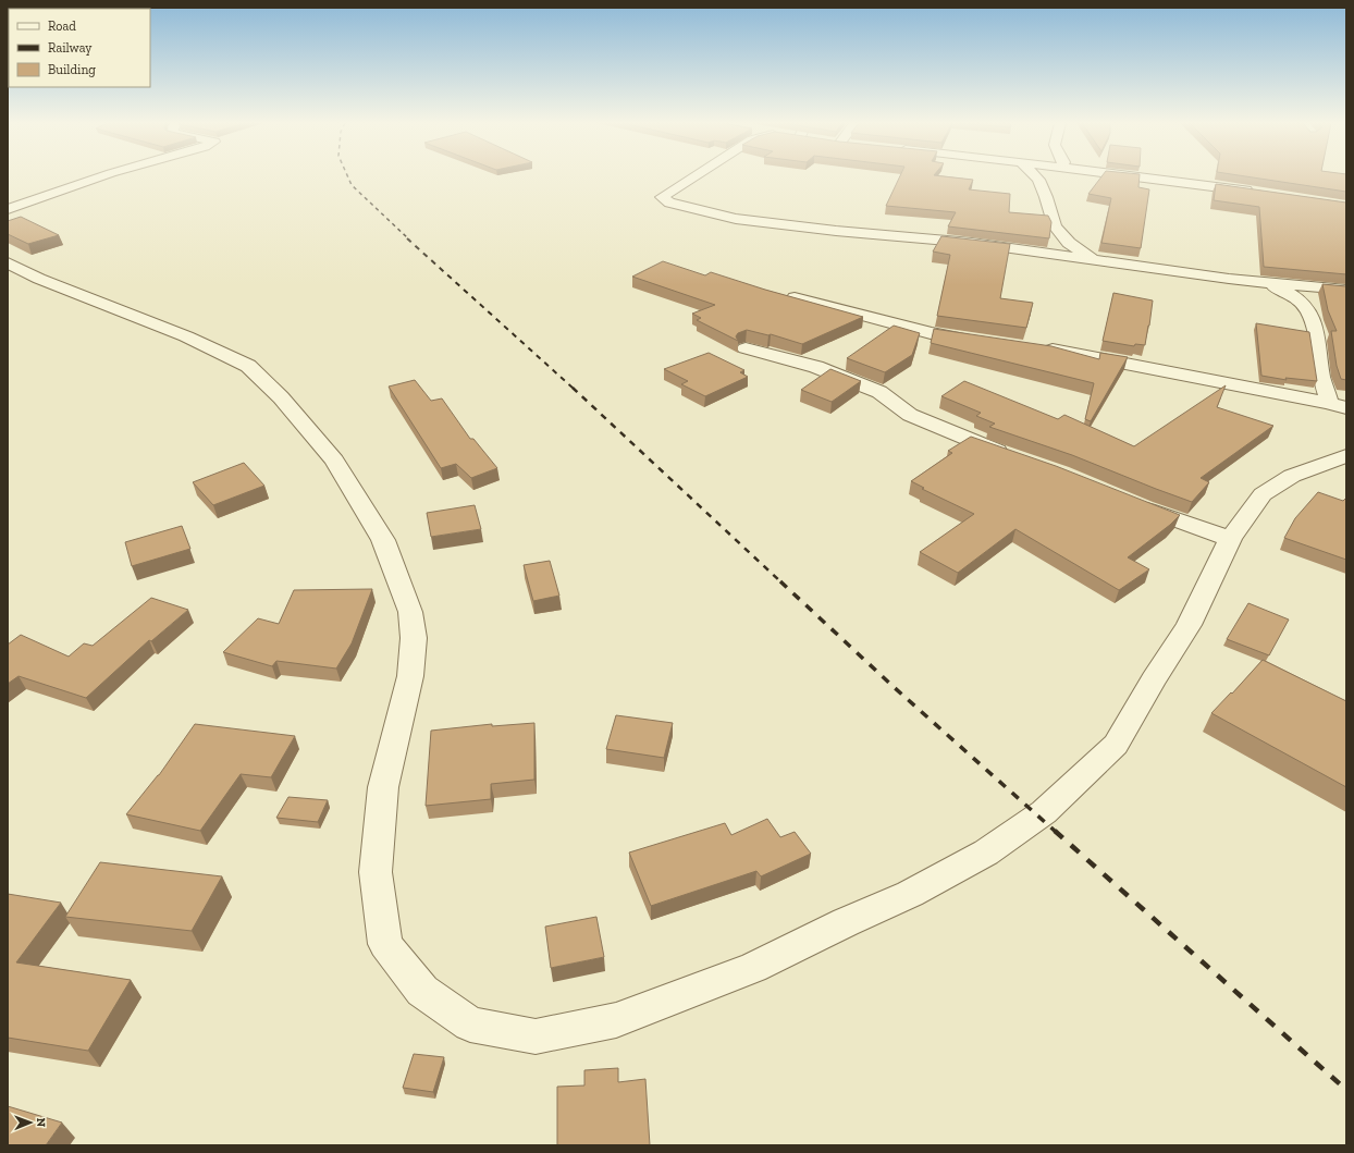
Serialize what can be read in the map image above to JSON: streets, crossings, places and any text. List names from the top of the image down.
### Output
{
  "legend": ["Road", "Railway", "Building"],
  "north": "right"
}
